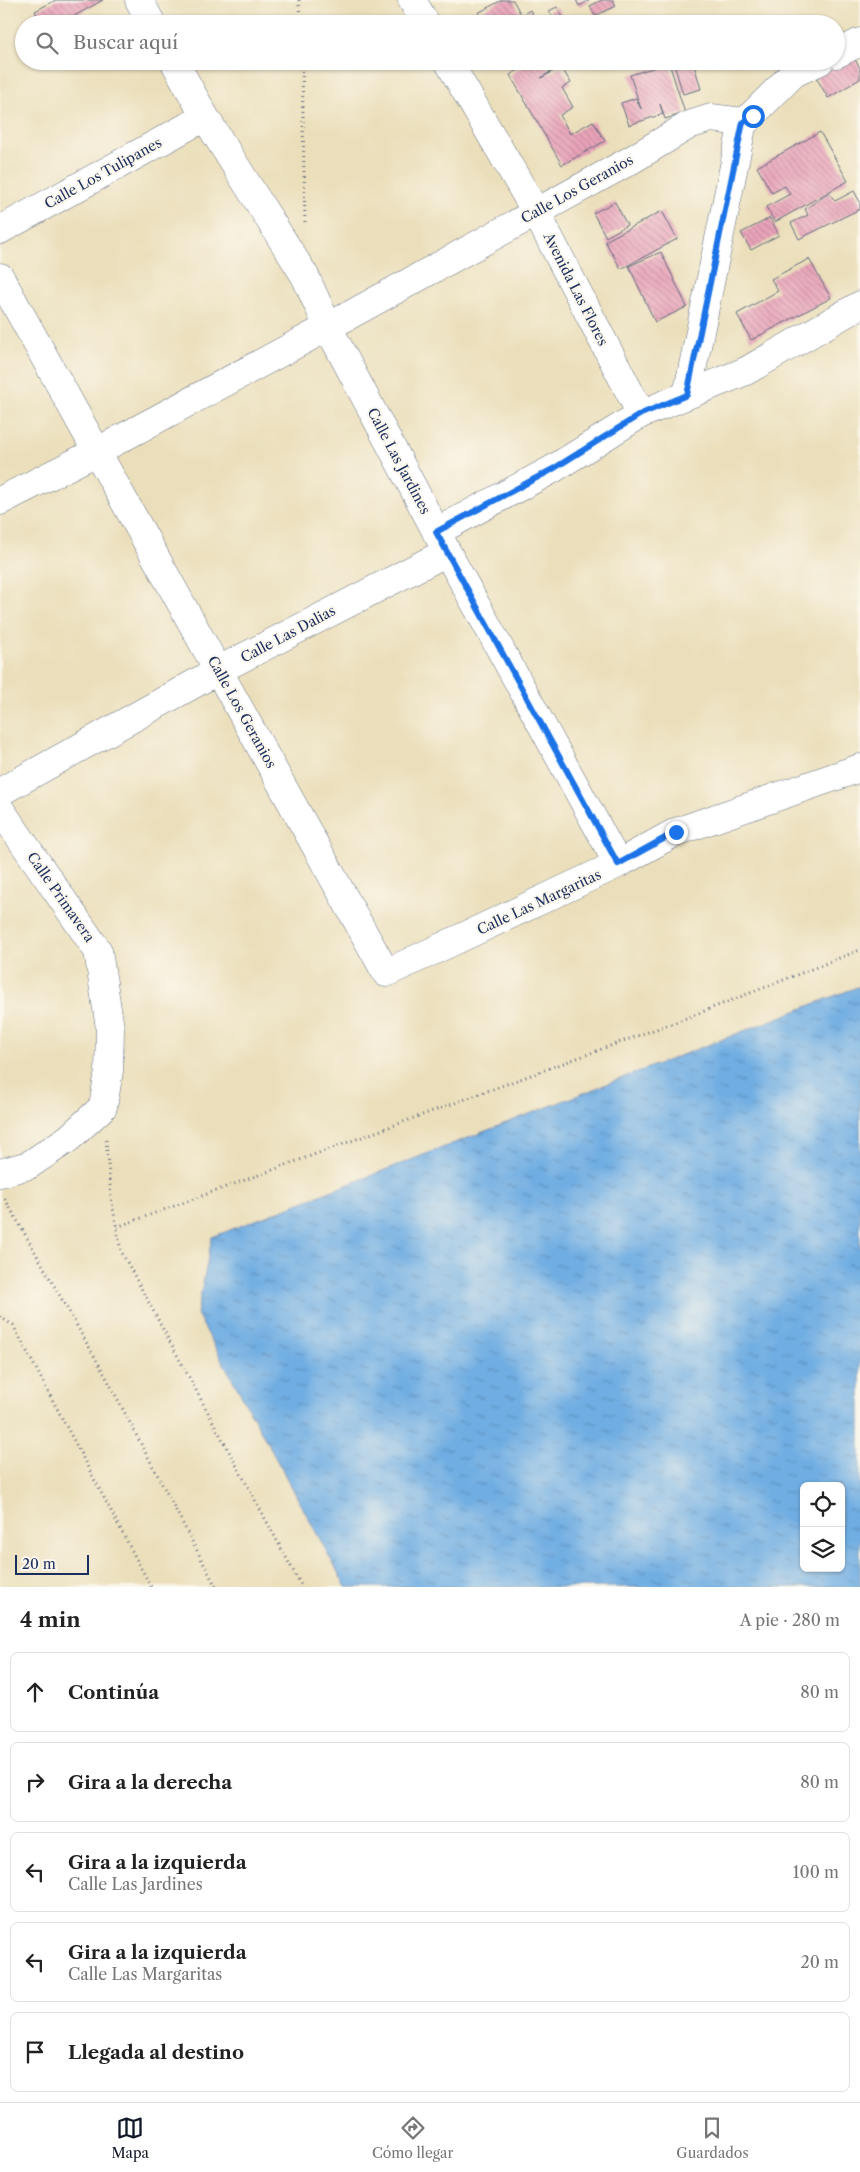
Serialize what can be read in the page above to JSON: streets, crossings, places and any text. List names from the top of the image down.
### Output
{
  "streets": {
    "street": [
      "Calle Los Tulipanes",
      "Calle Los Geranios",
      "Avenida Las Flores",
      "Calle Las Jardines",
      "Calle Las Dalias",
      "Calle Primavera",
      "Calle Las Margaritas"
    ]
  },
  "crossings": [
    ["Calle Los Tulipanes", "Calle Las Jardines"],
    ["Calle Los Geranios", "Avenida Las Flores"],
    ["Calle Los Geranios", "Calle Las Jardines"],
    ["Calle Los Geranios", "Calle Las Dalias"],
    ["Calle Los Geranios", "Calle Las Margaritas"],
    ["Avenida Las Flores", "Calle Las Dalias"],
    ["Calle Las Jardines", "Calle Las Dalias"],
    ["Calle Las Jardines", "Calle Las Margaritas"]
  ],
  "scale_bar": "20 m",
  "page": {
    "search": "Buscar aquí",
    "scale": "20 m",
    "heading": ["4 min", "A pie · 280 m"],
    "list": [
      ["Continúa", "80 m"],
      ["Gira a la derecha", "80 m"],
      ["Gira a la izquierda", "Calle Las Jardines", "100 m"],
      ["Gira a la izquierda", "Calle Las Margaritas", "20 m"],
      "Llegada al destino"
    ],
    "nav": ["Mapa", "Cómo llegar", "Guardados"]
  }
}
